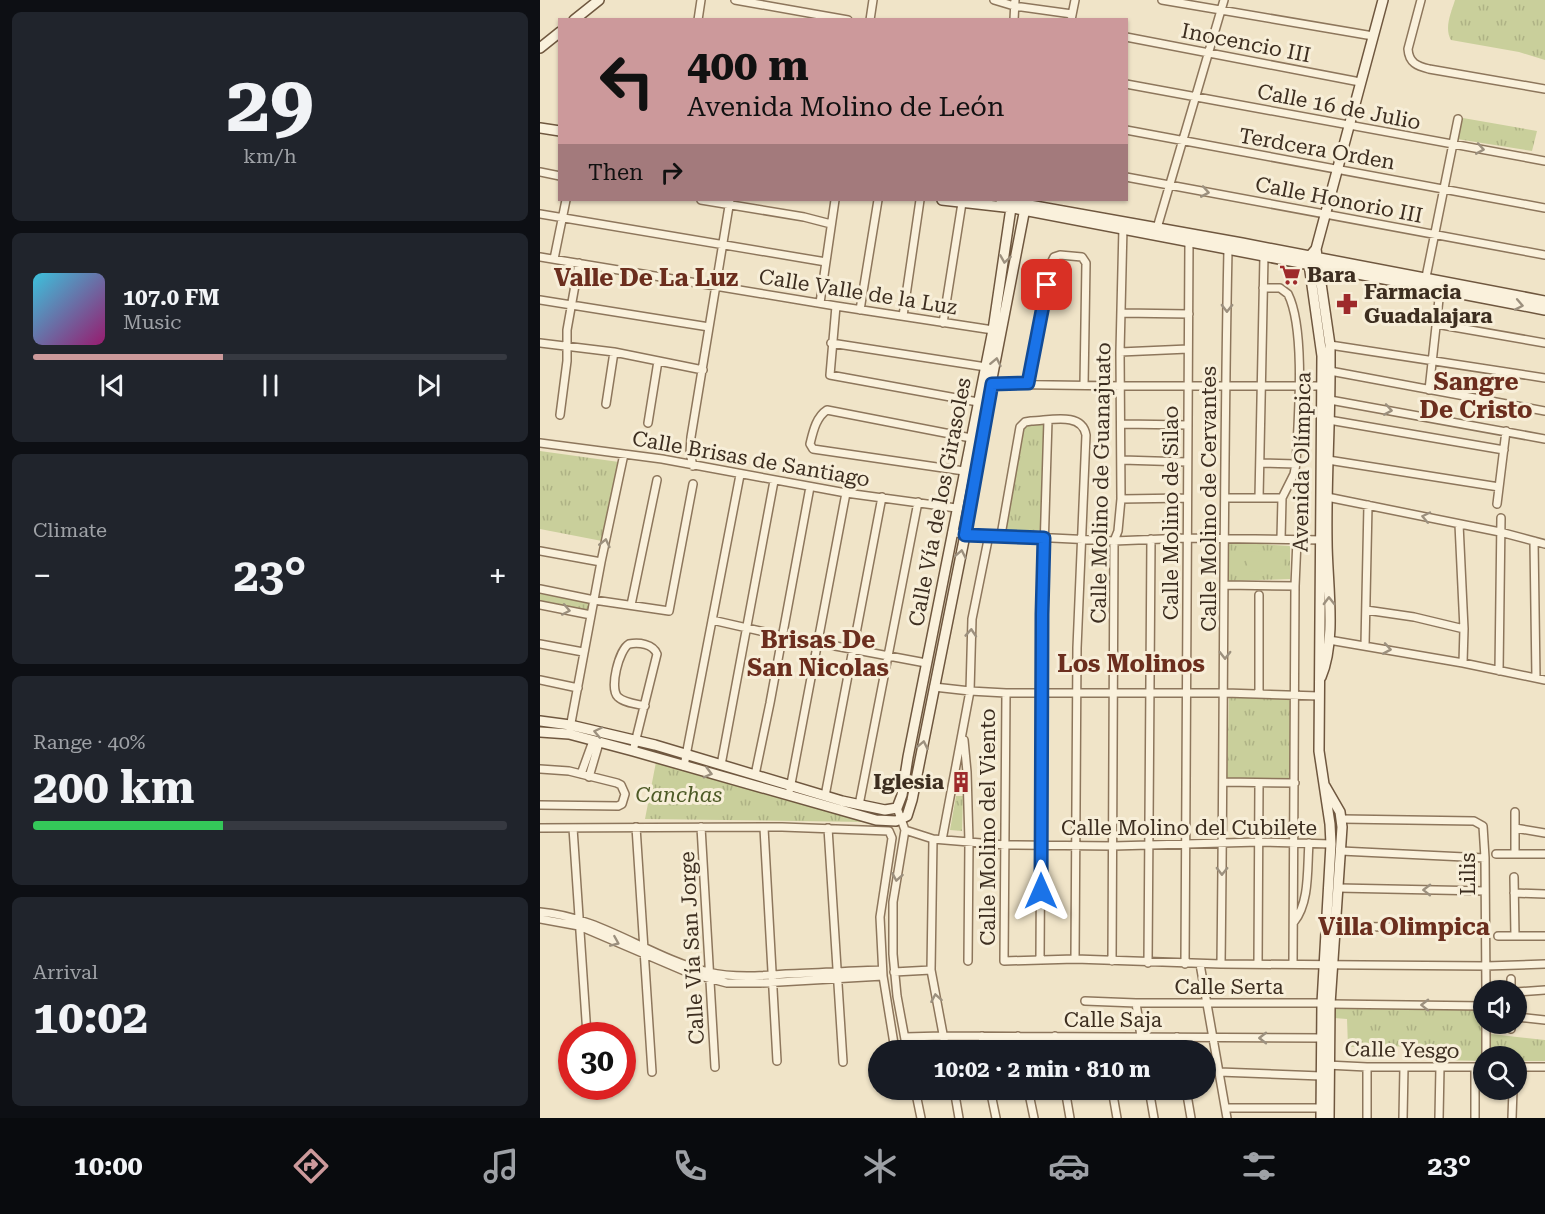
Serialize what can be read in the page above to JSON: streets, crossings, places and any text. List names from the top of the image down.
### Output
{
  "streets": {
    "street": [
      "Inocencio III",
      "Calle 16 de Julio",
      "Terdcera Orden",
      "Calle Honorio III",
      "Calle Valle de la Luz",
      "Calle Brisas de Santiago",
      "Avenida Olímpica",
      "Calle Molino de Guanajuato",
      "Calle Molino de Cervantes",
      "Calle Vía de los Girasoles",
      "Calle Molino de Silao",
      "Calle Molino del Viento",
      "Calle Molino del Cubilete",
      "Lilis",
      "Calle Vía San Jorge",
      "Calle Serta",
      "Calle Saja",
      "Calle Yesgo"
    ]
  },
  "crossings": [
    ["Inocencio III", "Avenida Olímpica"],
    ["Calle 16 de Julio", "Avenida Olímpica"],
    ["Terdcera Orden", "Avenida Olímpica"],
    ["Calle Honorio III", "Avenida Olímpica"],
    ["Calle Valle de la Luz", "Calle Vía de los Girasoles"],
    ["Calle Brisas de Santiago", "Calle Vía de los Girasoles"],
    ["Avenida Olímpica", "Calle Molino del Cubilete"],
    ["Avenida Olímpica", "Lilis"],
    ["Avenida Olímpica", "Calle Serta"],
    ["Avenida Olímpica", "Calle Saja"],
    ["Avenida Olímpica", "Calle Yesgo"],
    ["Calle Molino de Guanajuato", "Calle Molino del Cubilete"],
    ["Calle Molino de Cervantes", "Calle Molino del Cubilete"],
    ["Calle Molino de Silao", "Calle Molino del Cubilete"],
    ["Calle Molino del Viento", "Calle Molino del Cubilete"]
  ],
  "districts": [
    "Valle De La Luz",
    "Sangre De Cristo",
    "Brisas De San Nicolas",
    "Los Molinos",
    "Villa Olimpica"
  ],
  "parks": ["Canchas"],
  "places": {
    "supermarket": ["Bara"],
    "pharmacy": ["Farmacia Guadalajara"],
    "building": ["Iglesia"]
  },
  "page": {
    "tile": [
      ["29", "km/h"],
      "Climate",
      ["Range · 40%", "200 km"],
      ["Arrival", "10:02"]
    ],
    "turn": ["400 m", "Avenida Molino de León"],
    "then": "Then",
    "song": ["107.0 FM", "Music"],
    "heat": ["−", "23°", "+"],
    "limit": "30",
    "trip": "10:02 · 2 min · 810 m",
    "tabs": ["10:00", "23°"]
  }
}
